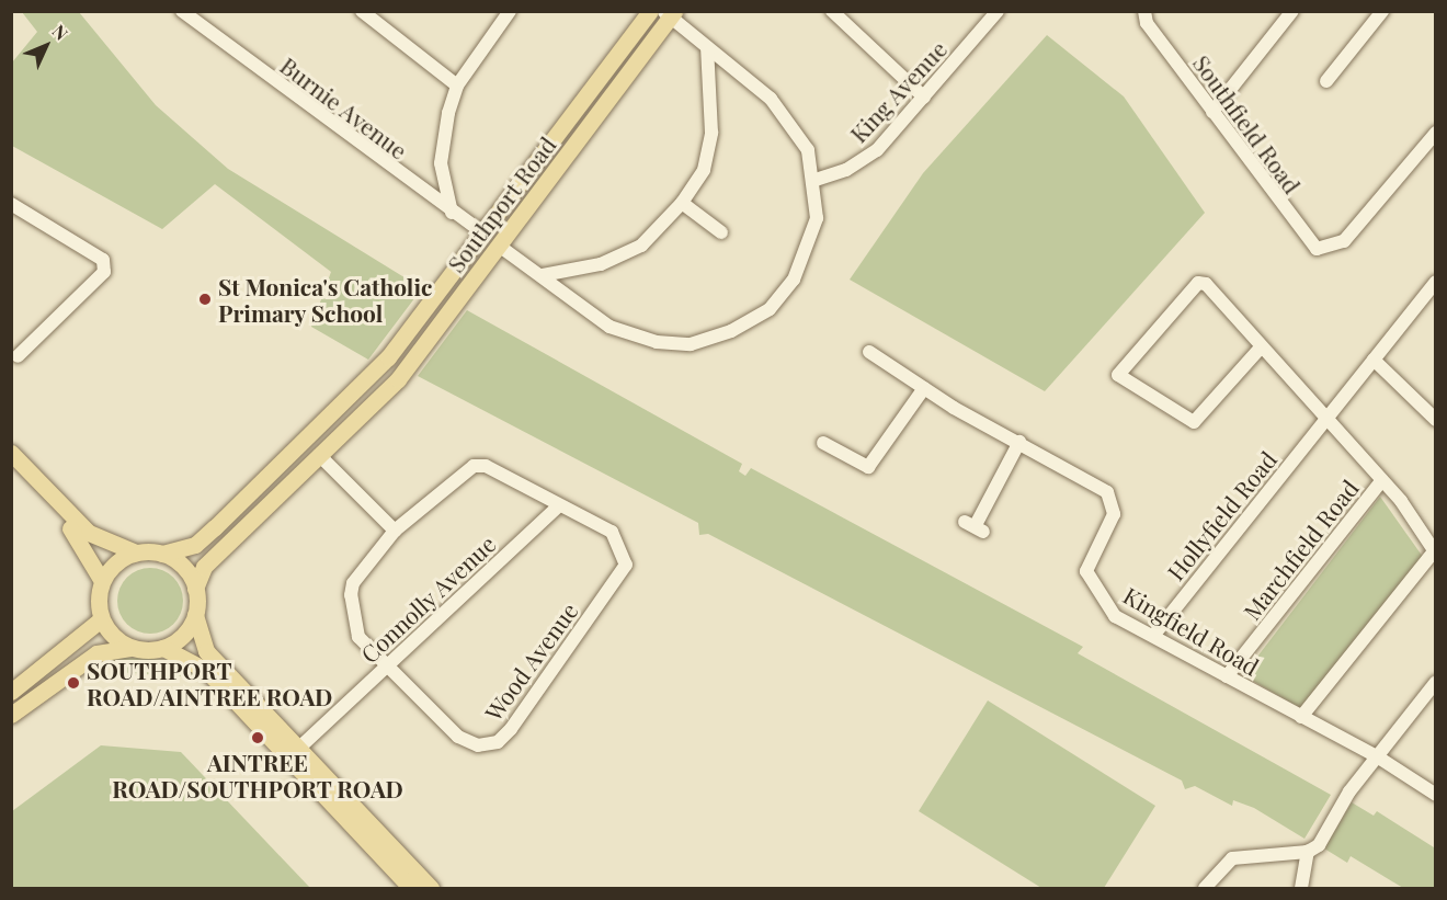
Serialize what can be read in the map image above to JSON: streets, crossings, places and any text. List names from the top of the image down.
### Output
{
  "streets": {
    "main road": ["Southport Road"],
    "street": [
      "King Avenue",
      "Burnie Avenue",
      "Southfield Road",
      "Hollyfield Road",
      "Marchfield Road",
      "Connolly Avenue",
      "Kingfield Road",
      "Wood Avenue"
    ]
  },
  "crossings": [
    ["Burnie Avenue", "Southport Road"],
    ["Hollyfield Road", "Kingfield Road"],
    ["Marchfield Road", "Kingfield Road"],
    ["Connolly Avenue", "Wood Avenue"]
  ],
  "places": ["St Monica's Catholic Primary School", "SOUTHPORT ROAD/AINTREE ROAD", "AINTREE ROAD/SOUTHPORT ROAD"],
  "north": "top right"
}
